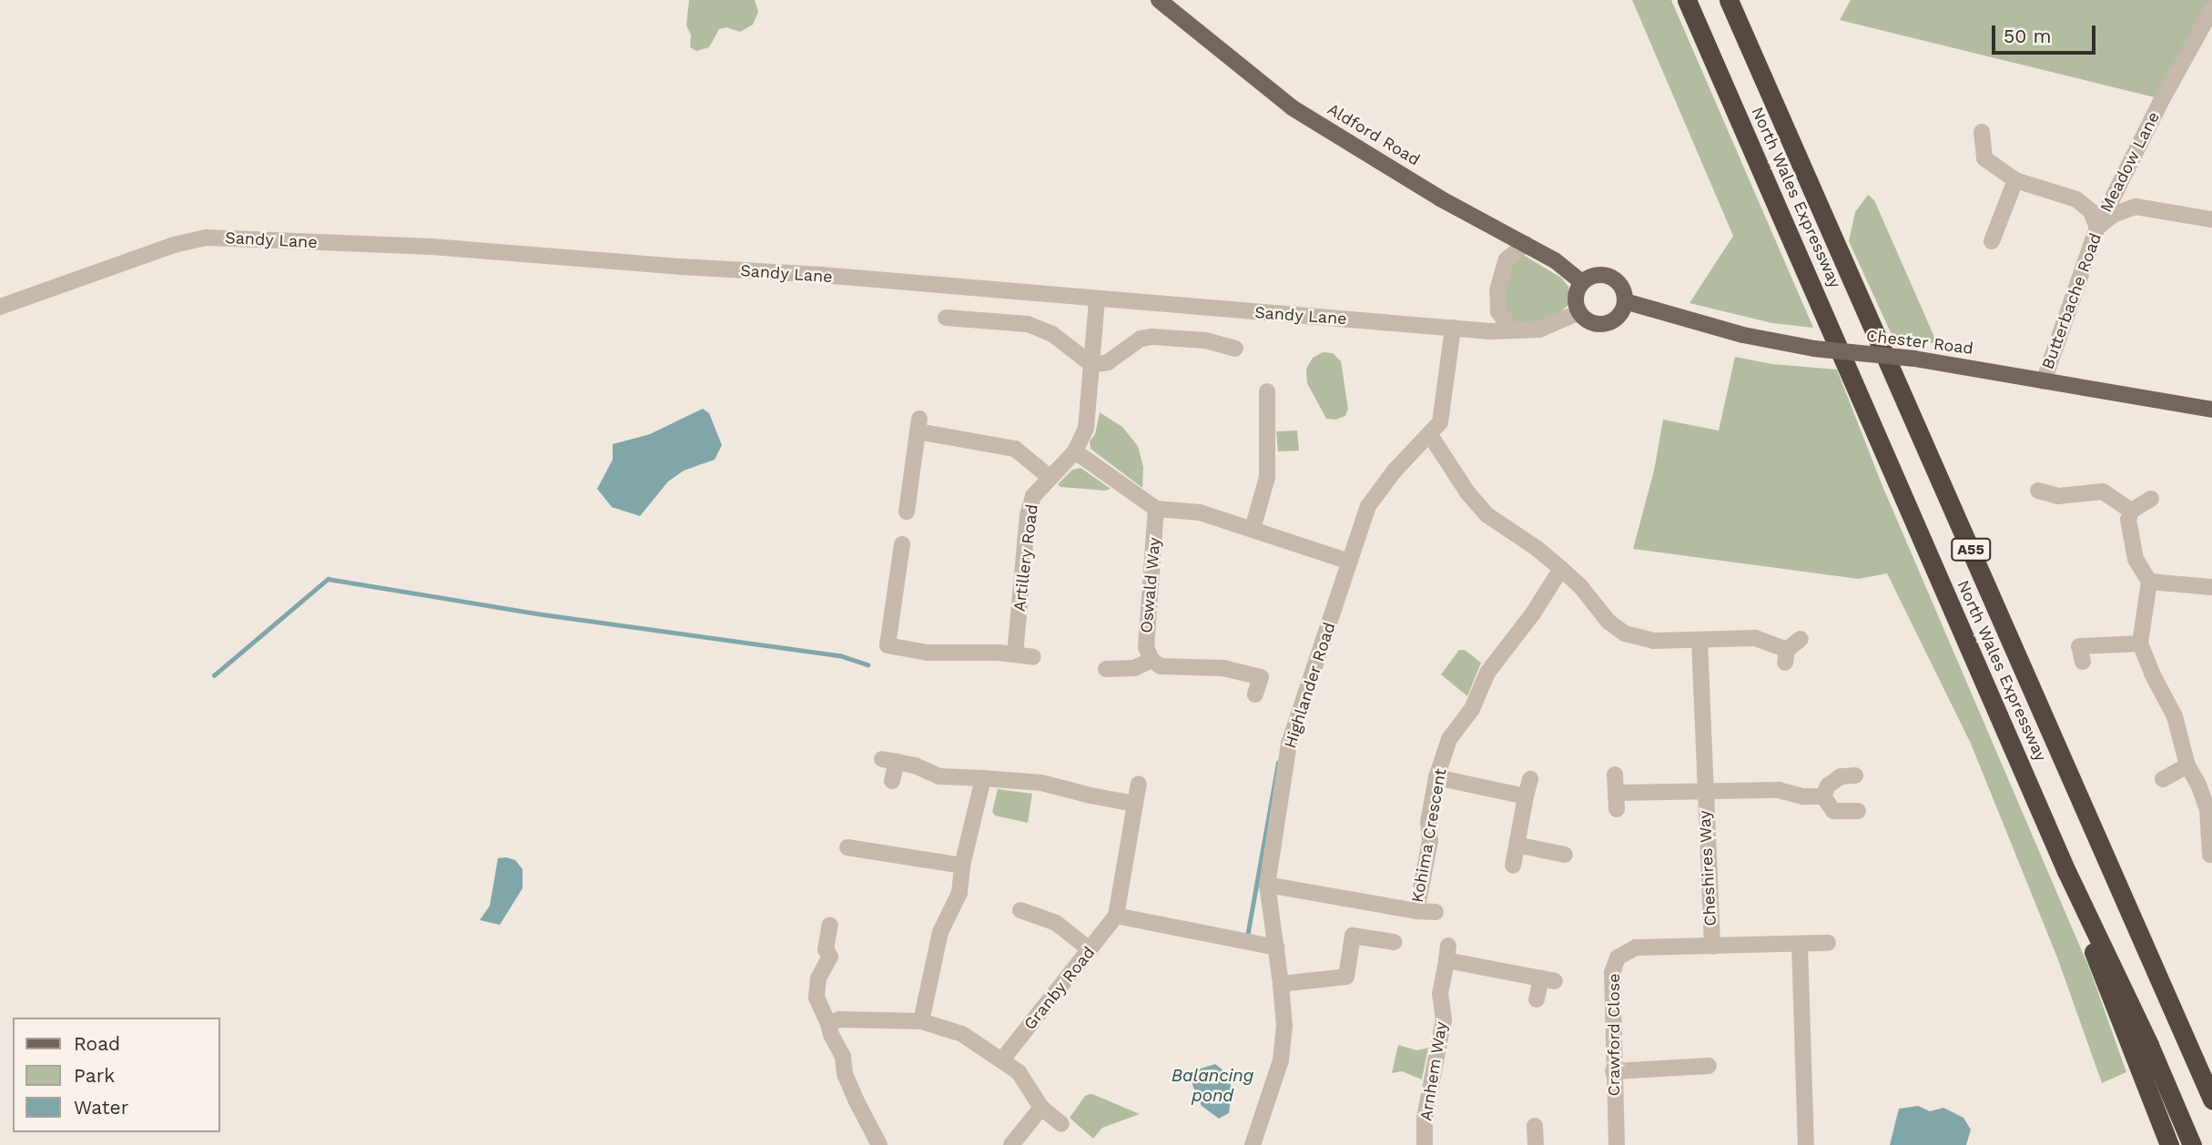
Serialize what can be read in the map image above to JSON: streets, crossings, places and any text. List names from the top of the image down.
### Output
{
  "streets": {
    "highway": ["North Wales Expressway", "A55"],
    "main road": ["Aldford Road", "Chester Road"],
    "street": [
      "Meadow Lane",
      "Sandy Lane",
      "Butterbache Road",
      "Artillery Road",
      "Oswald Way",
      "Highlander Road",
      "Kohima Crescent",
      "Cheshires Way",
      "Granby Road",
      "Crawford Close",
      "Arnhem Way"
    ]
  },
  "crossings": [
    ["Aldford Road", "Sandy Lane"],
    ["Aldford Road", "Chester Road"],
    ["Meadow Lane", "Butterbache Road"],
    ["Sandy Lane", "Chester Road"],
    ["Sandy Lane", "Artillery Road"],
    ["Sandy Lane", "Highlander Road"],
    ["Butterbache Road", "Chester Road"],
    ["Highlander Road", "Kohima Crescent"],
    ["Cheshires Way", "Crawford Close"]
  ],
  "water": ["Balancing pond"],
  "legend": ["Road", "Park", "Water"],
  "scale_bar": "50 m"
}
